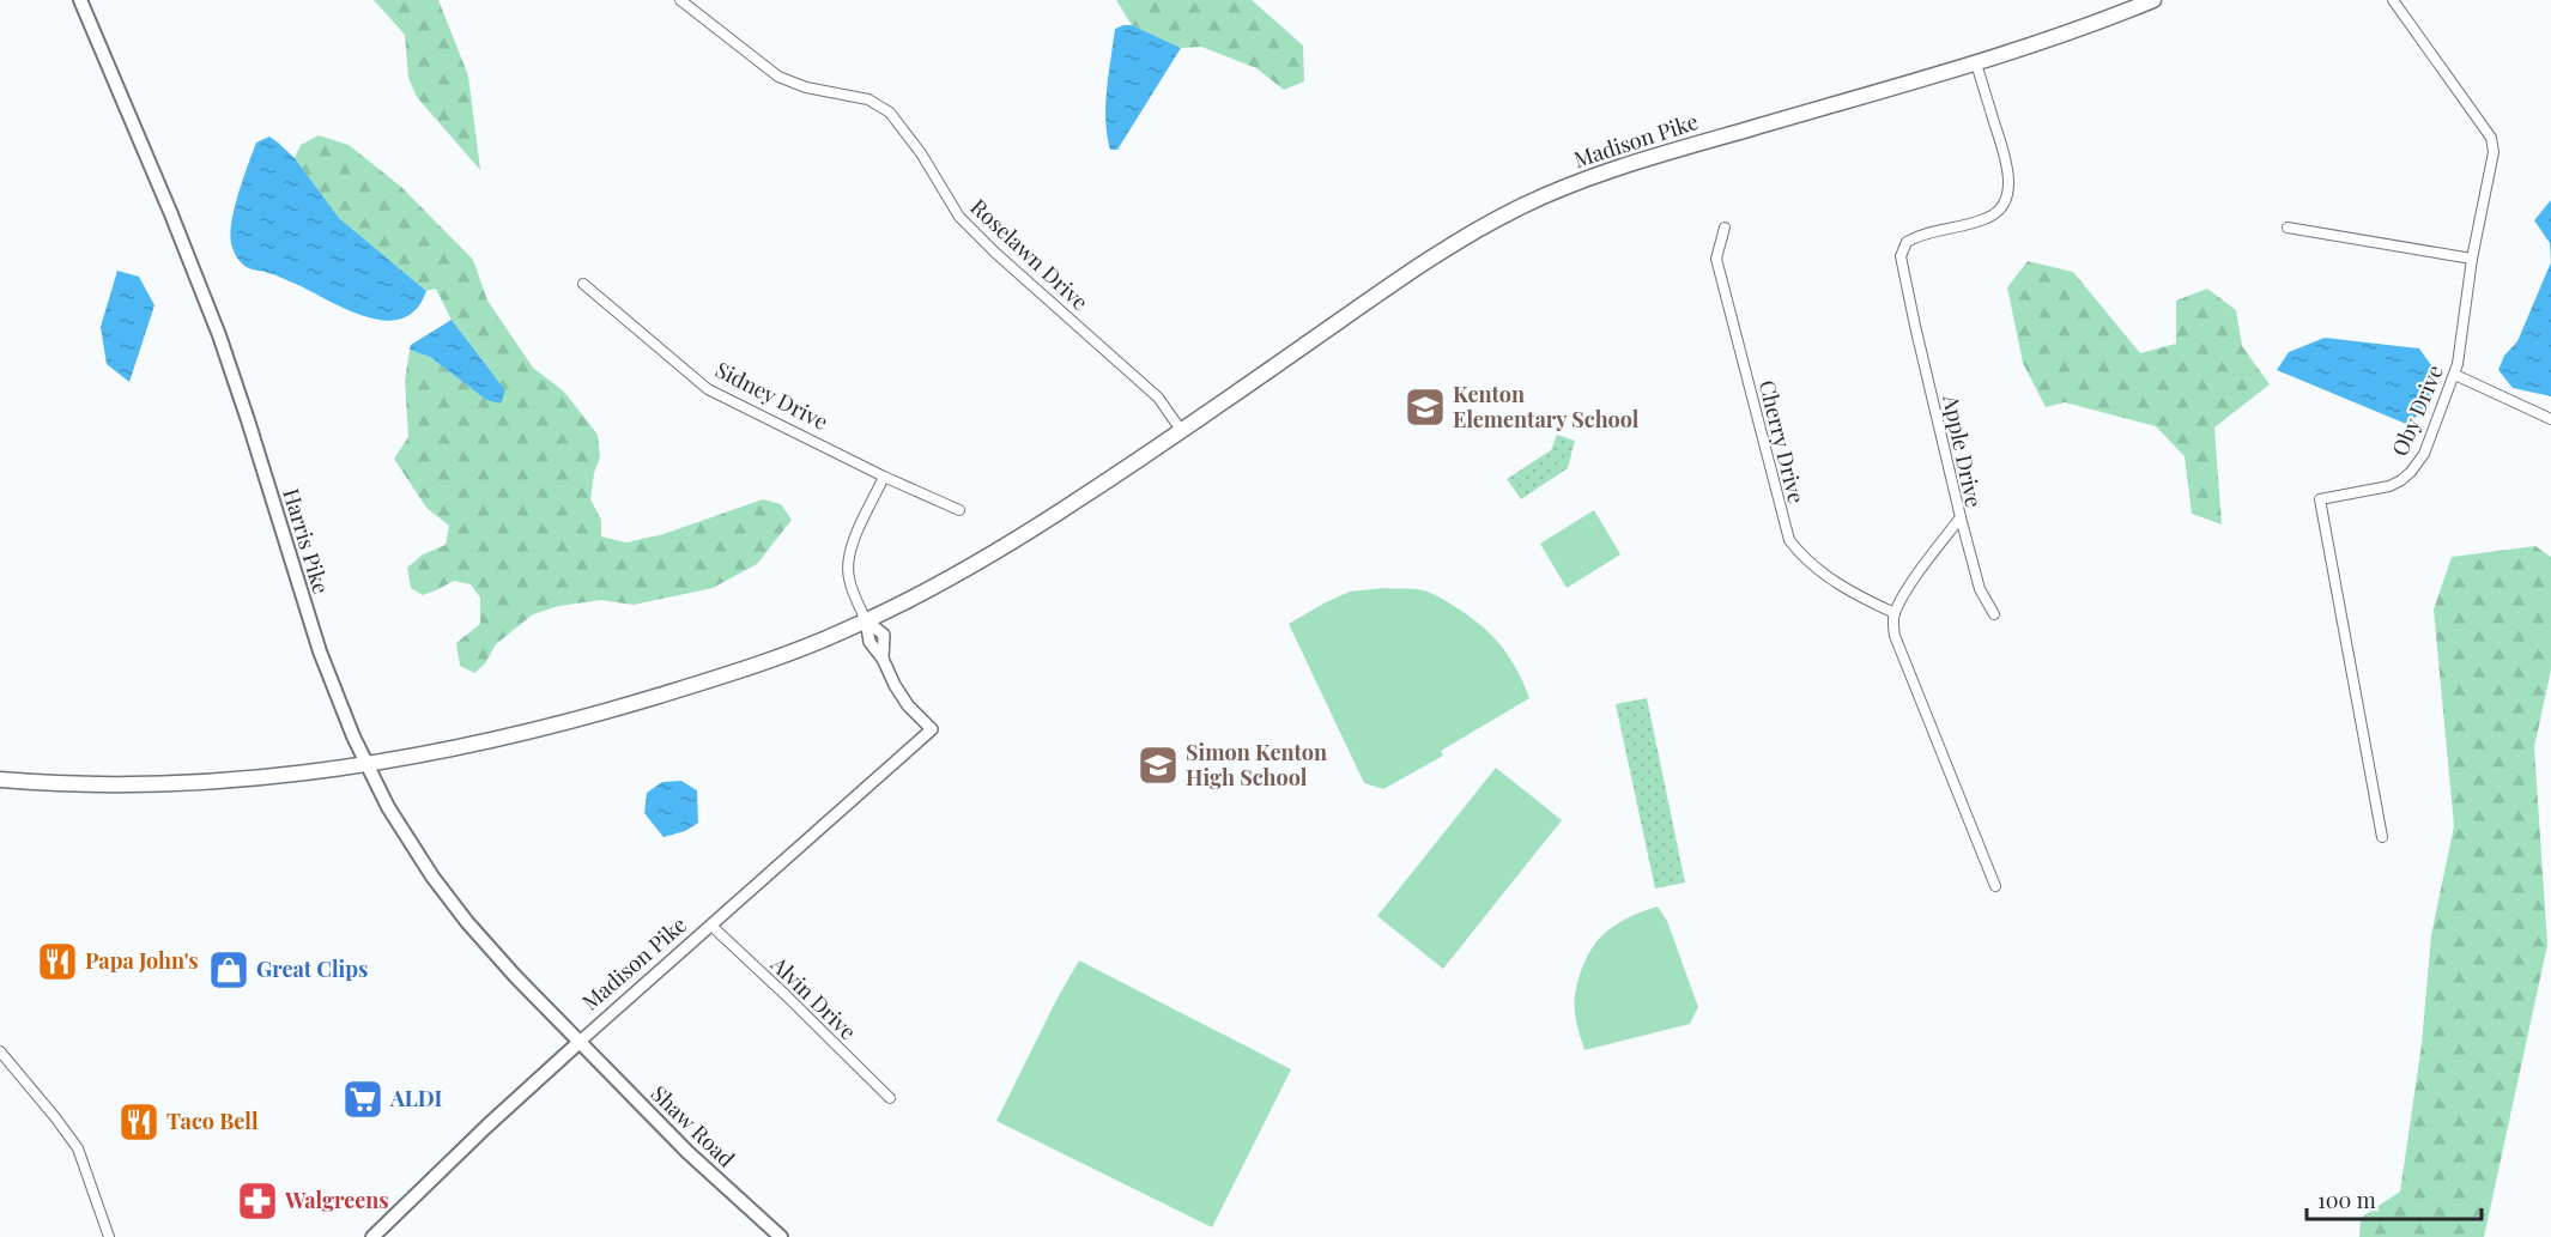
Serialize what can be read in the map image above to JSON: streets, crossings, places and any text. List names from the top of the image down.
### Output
{
  "streets": {
    "main road": ["Madison Pike", "Harris Pike", "Shaw Road"],
    "street": [
      "Roselawn Drive",
      "Sidney Drive",
      "Oby Drive",
      "Cherry Drive",
      "Apple Drive",
      "Alvin Drive"
    ]
  },
  "crossings": [
    ["Madison Pike", "Roselawn Drive"],
    ["Madison Pike", "Apple Drive"],
    ["Madison Pike", "Harris Pike"],
    ["Madison Pike", "Alvin Drive"],
    ["Madison Pike", "Shaw Road"],
    ["Cherry Drive", "Apple Drive"],
    ["Harris Pike", "Shaw Road"]
  ],
  "places": {
    "school or university": ["Kenton Elementary School", "Simon Kenton High School"],
    "restaurant": ["Papa John's", "Taco Bell"],
    "shop": ["Great Clips"],
    "supermarket": ["ALDI"],
    "pharmacy": ["Walgreens"]
  },
  "scale_bar": "100 m"
}
